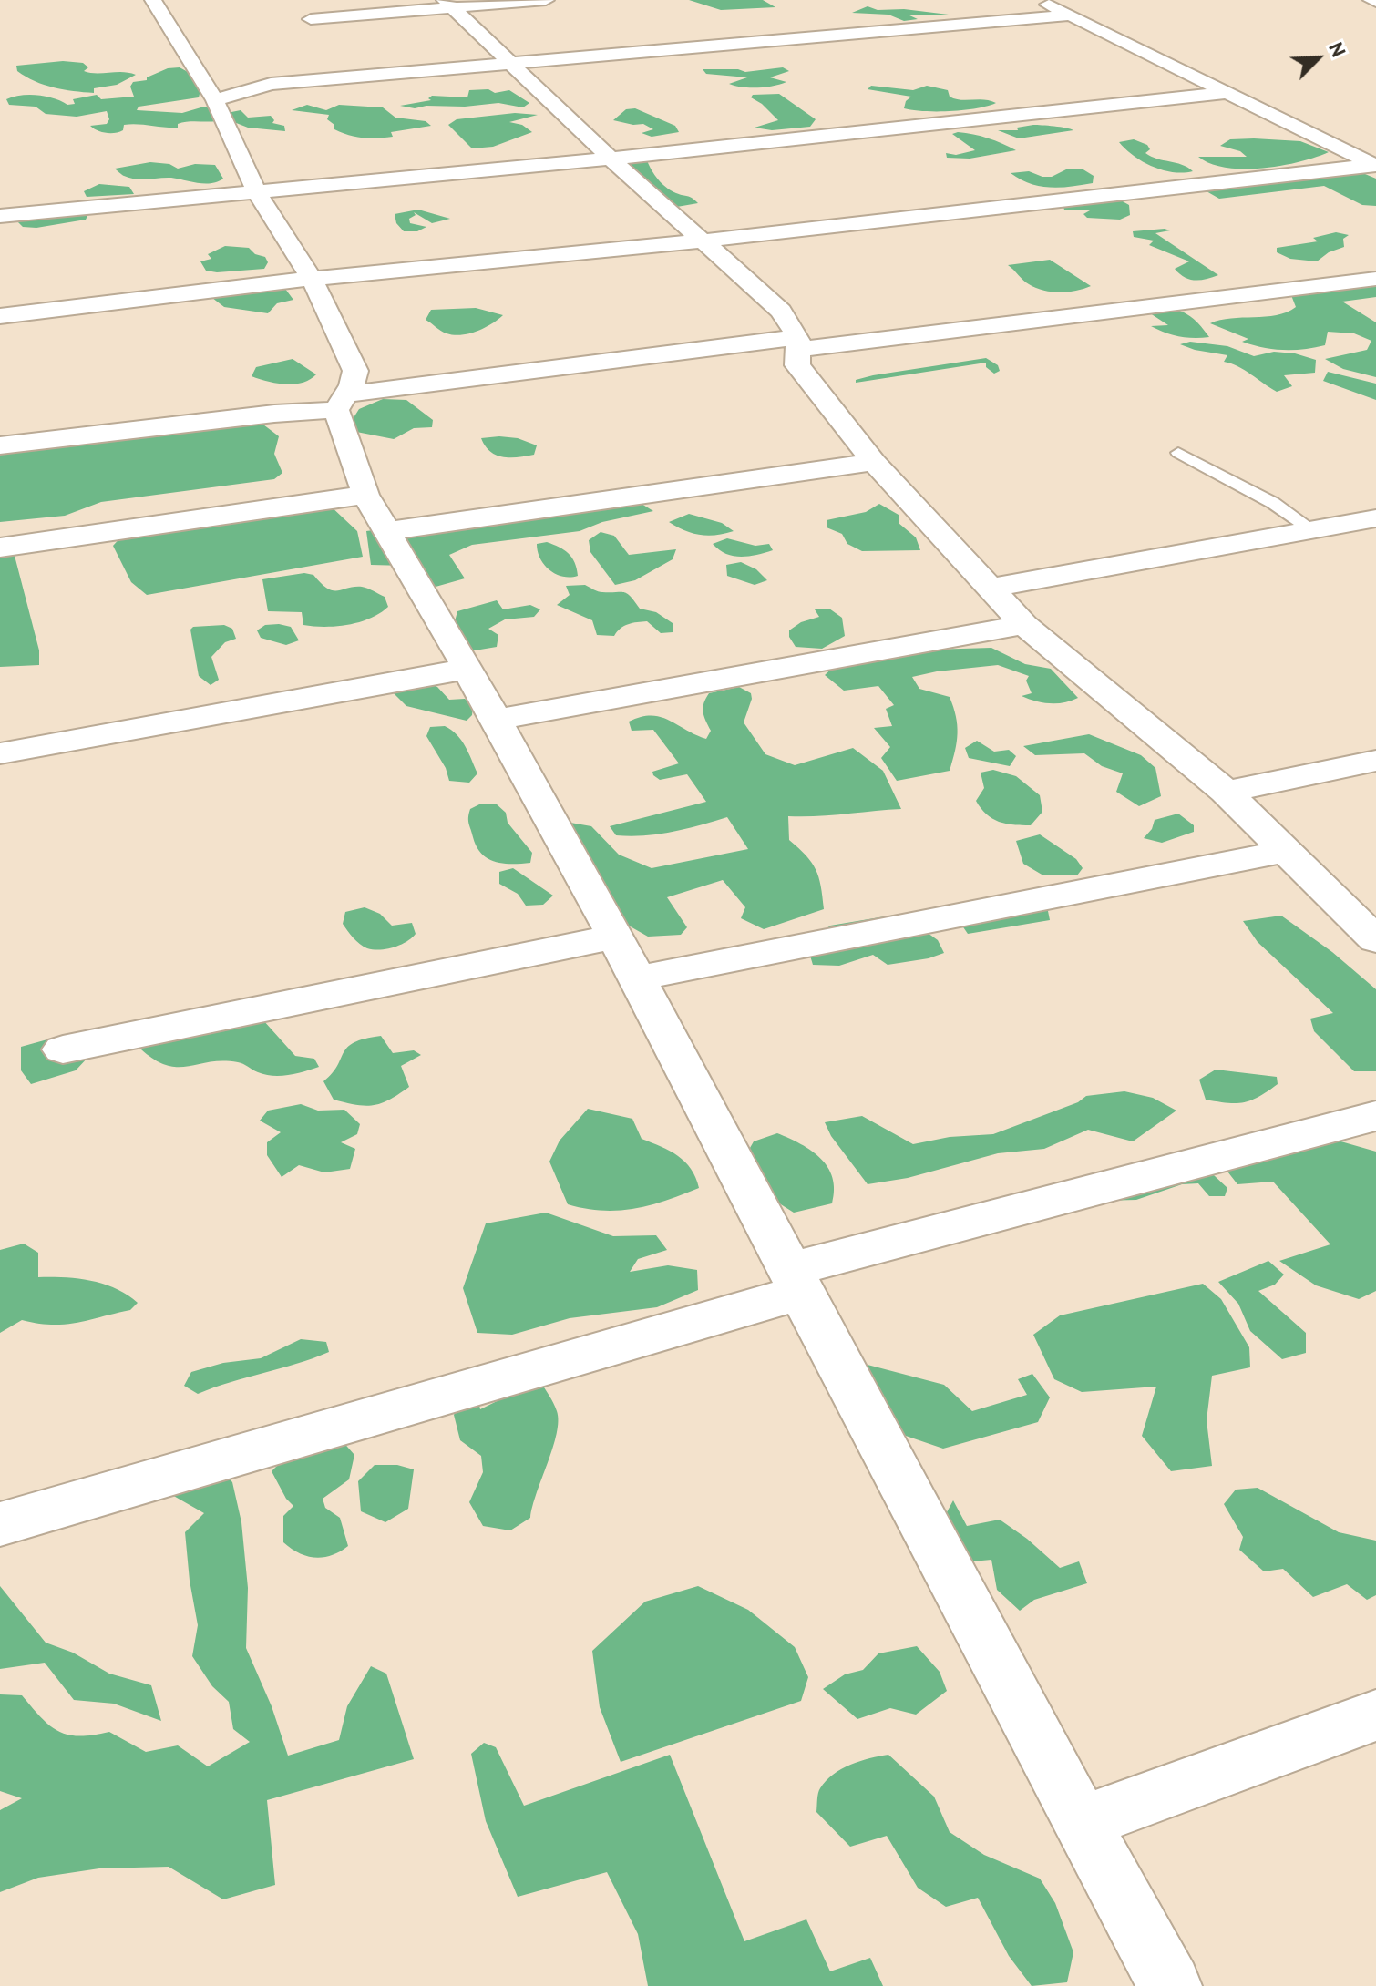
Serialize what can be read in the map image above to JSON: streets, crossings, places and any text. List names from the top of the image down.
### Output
{
  "north": "top right"
}
